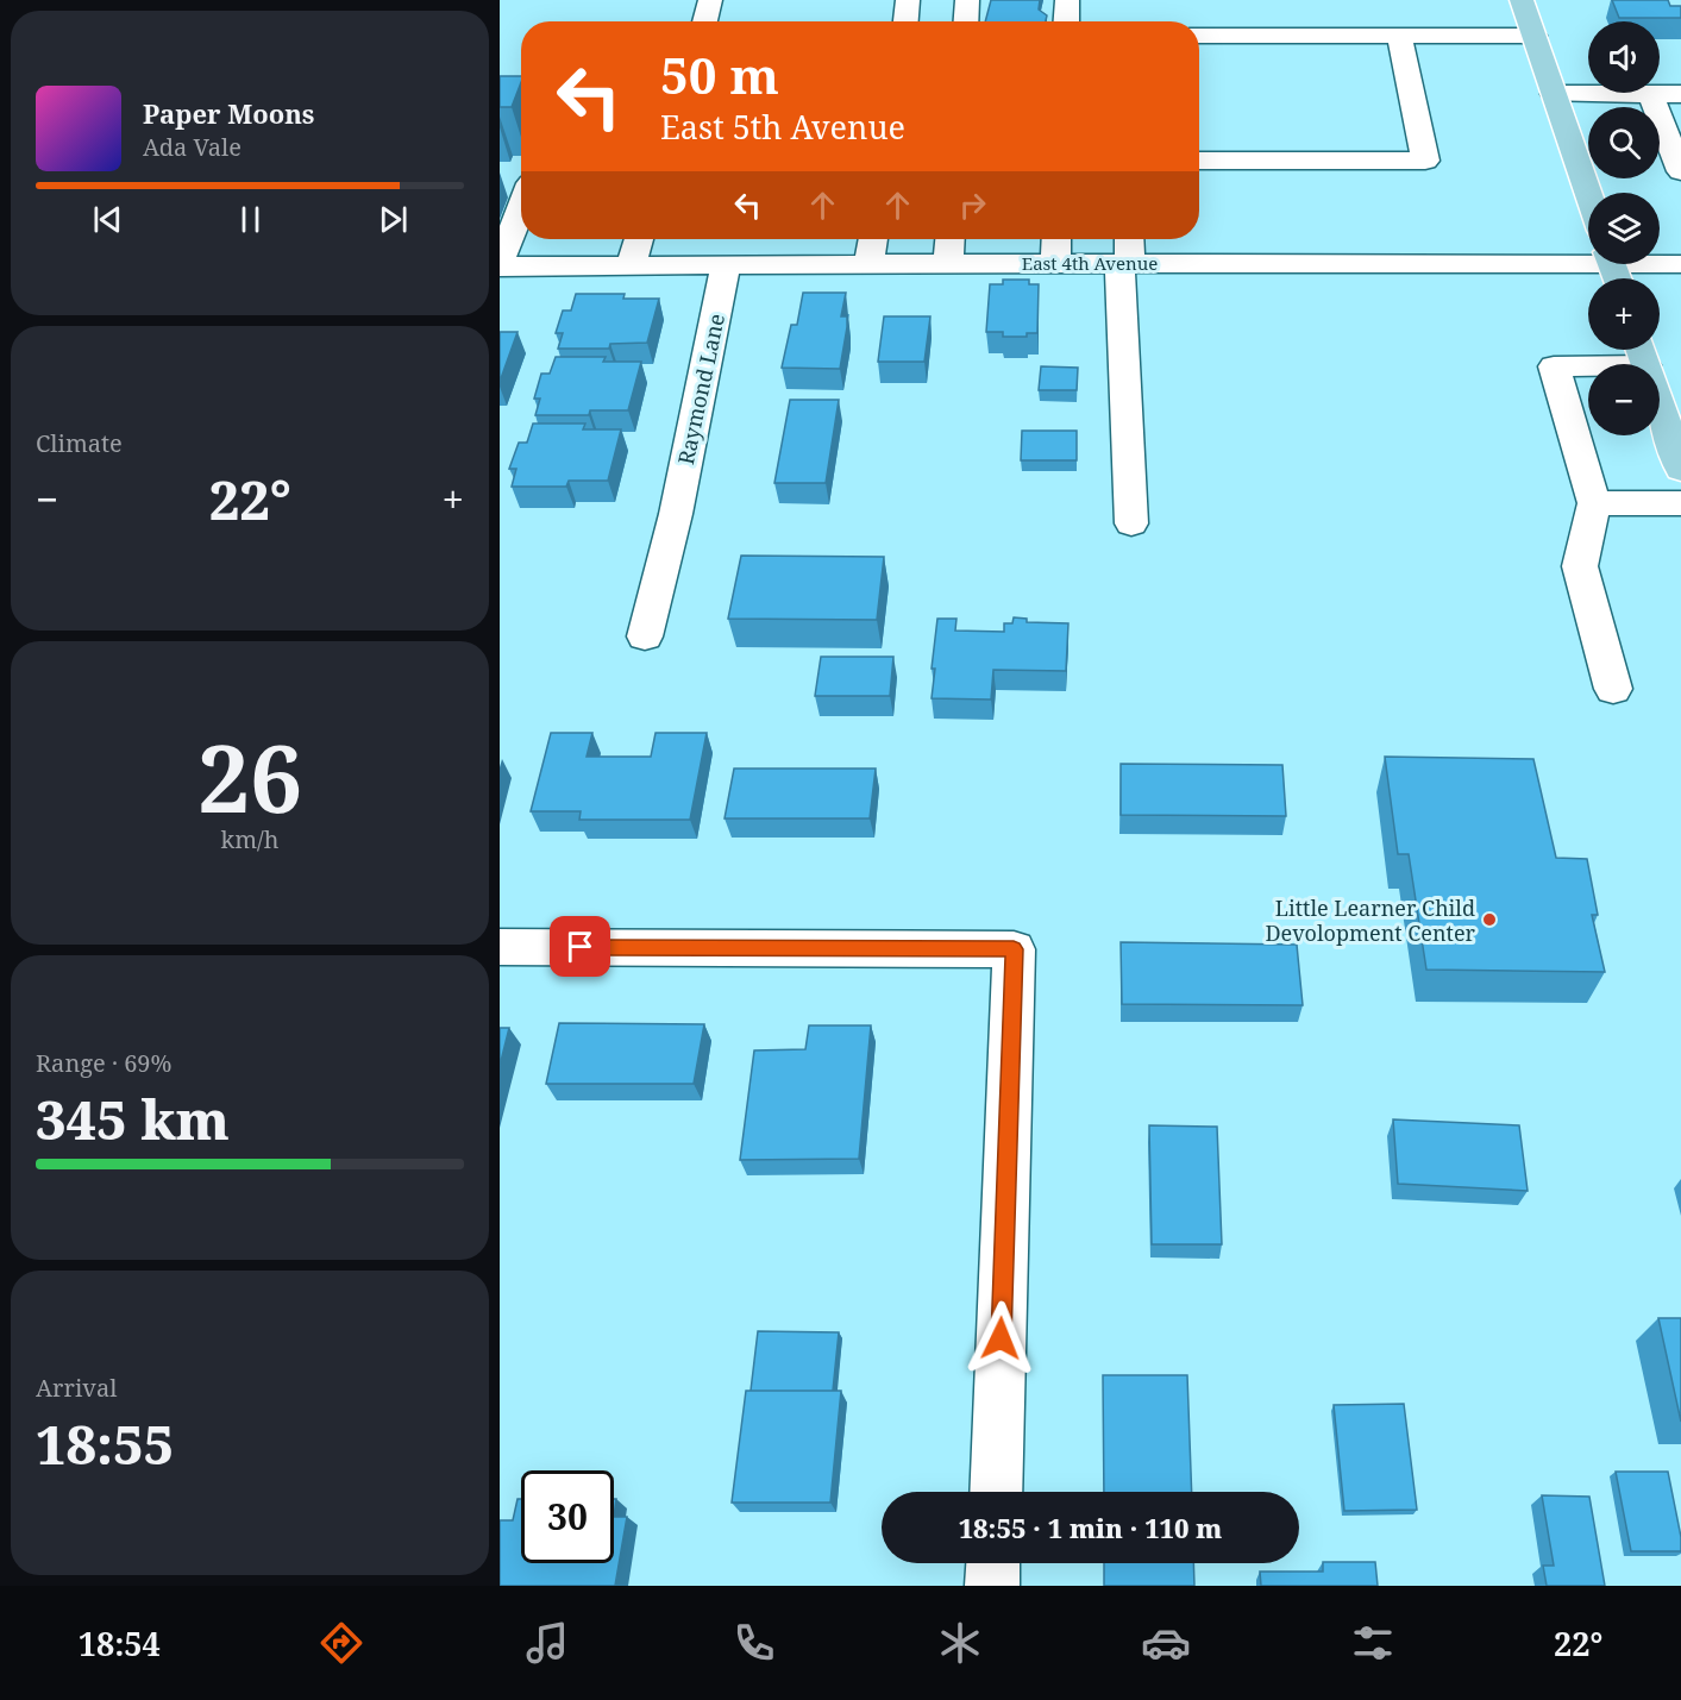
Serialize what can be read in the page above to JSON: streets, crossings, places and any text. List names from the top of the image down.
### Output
{
  "streets": {
    "street": ["East 4th Avenue", "Raymond Lane"]
  },
  "crossings": [
    ["East 4th Avenue", "Raymond Lane"]
  ],
  "places": ["Little Learner Child Devolopment Center"],
  "page": {
    "map_buttons": ["+", "−"],
    "turn": ["50 m", "East 5th Avenue"],
    "song": ["Paper Moons", "Ada Vale"],
    "tile": [
      "Climate",
      ["26", "km/h"],
      ["Range · 69%", "345 km"],
      ["Arrival", "18:55"]
    ],
    "heat": ["−", "22°", "+"],
    "limit": "30",
    "trip": "18:55 · 1 min · 110 m",
    "tabs": ["18:54", "22°"]
  }
}
